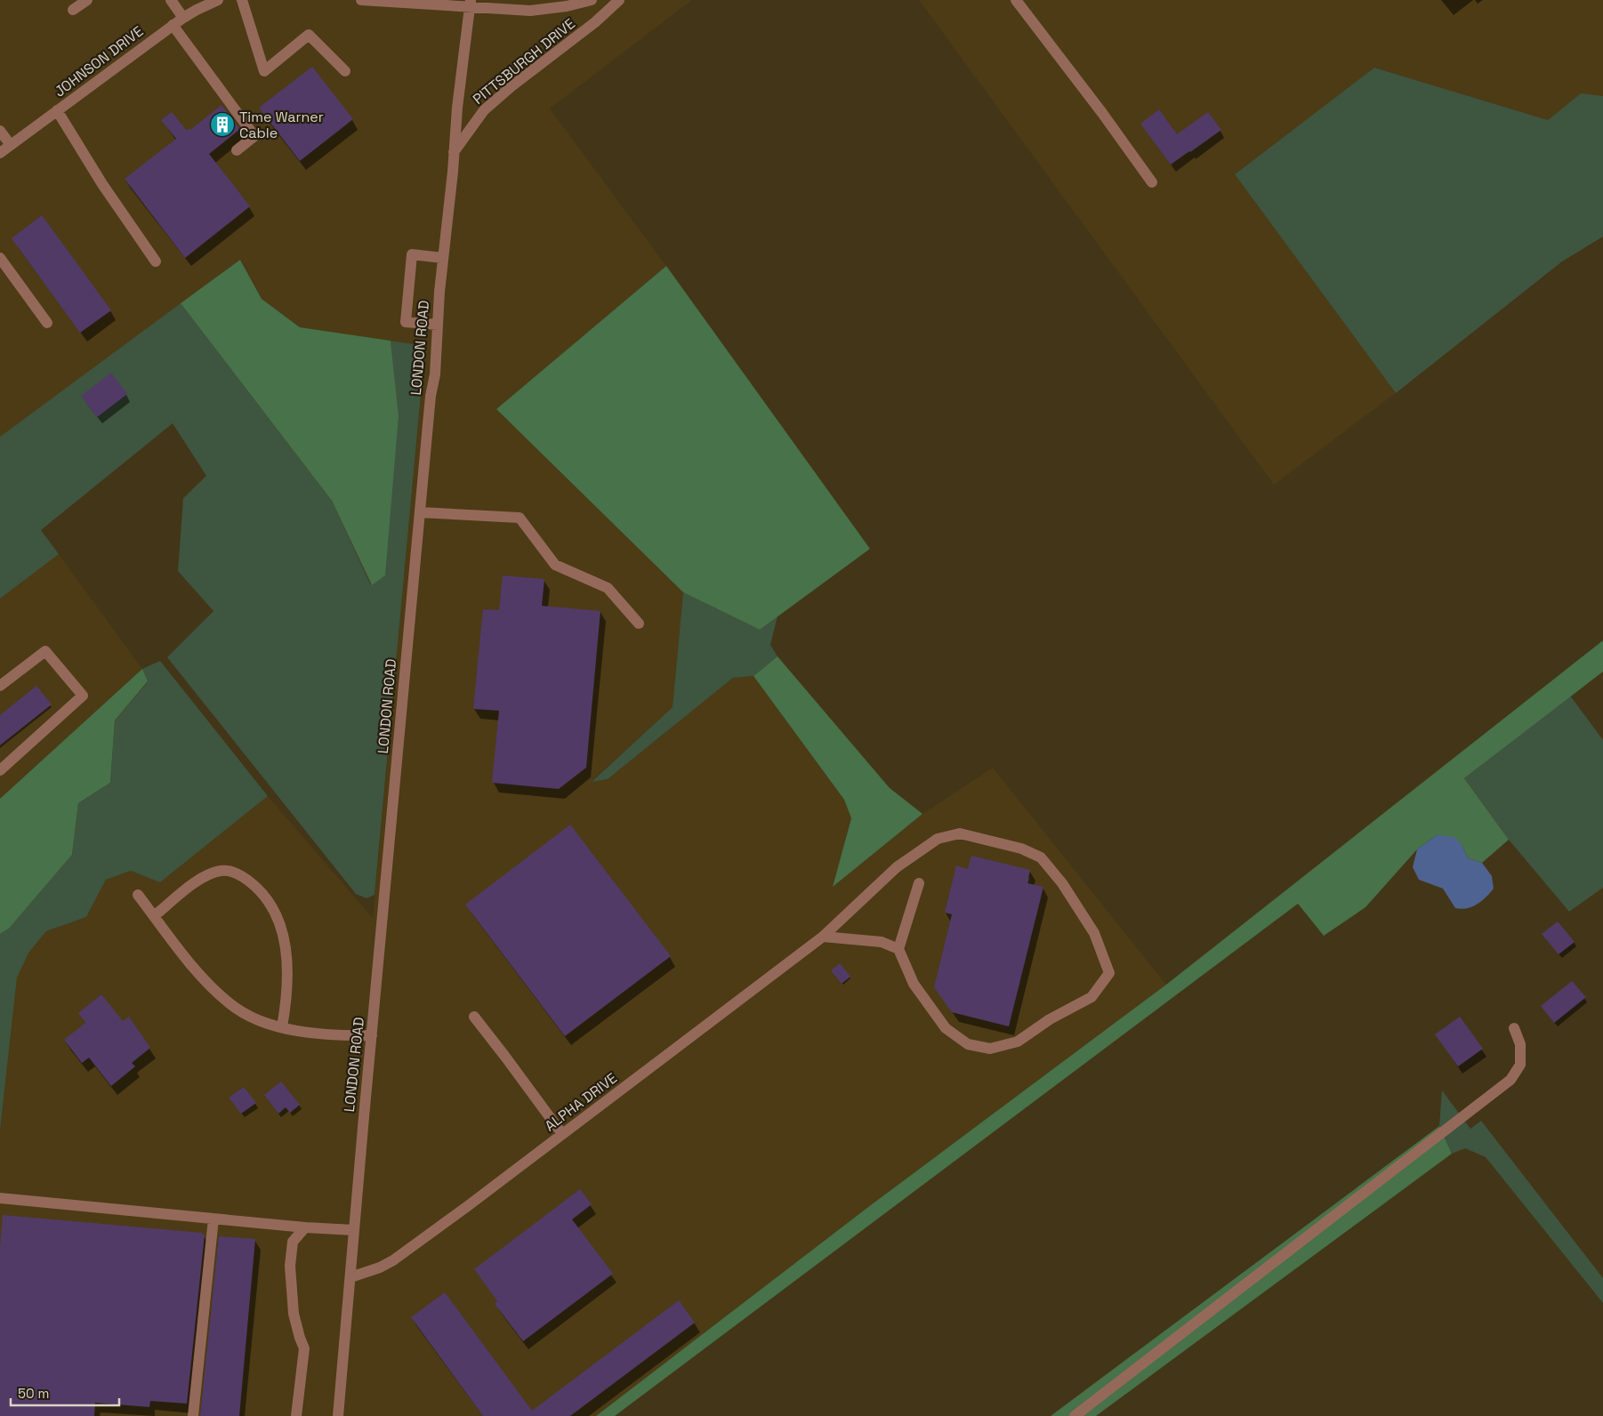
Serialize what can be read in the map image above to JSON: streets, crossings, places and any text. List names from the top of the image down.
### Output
{
  "streets": {
    "street": [
      "JOHNSON DRIVE",
      "PITTSBURGH DRIVE",
      "LONDON ROAD",
      "ALPHA DRIVE"
    ]
  },
  "crossings": [
    ["PITTSBURGH DRIVE", "LONDON ROAD"],
    ["LONDON ROAD", "ALPHA DRIVE"]
  ],
  "places": {
    "building": ["Time Warner Cable"]
  },
  "scale_bar": "50 m"
}
